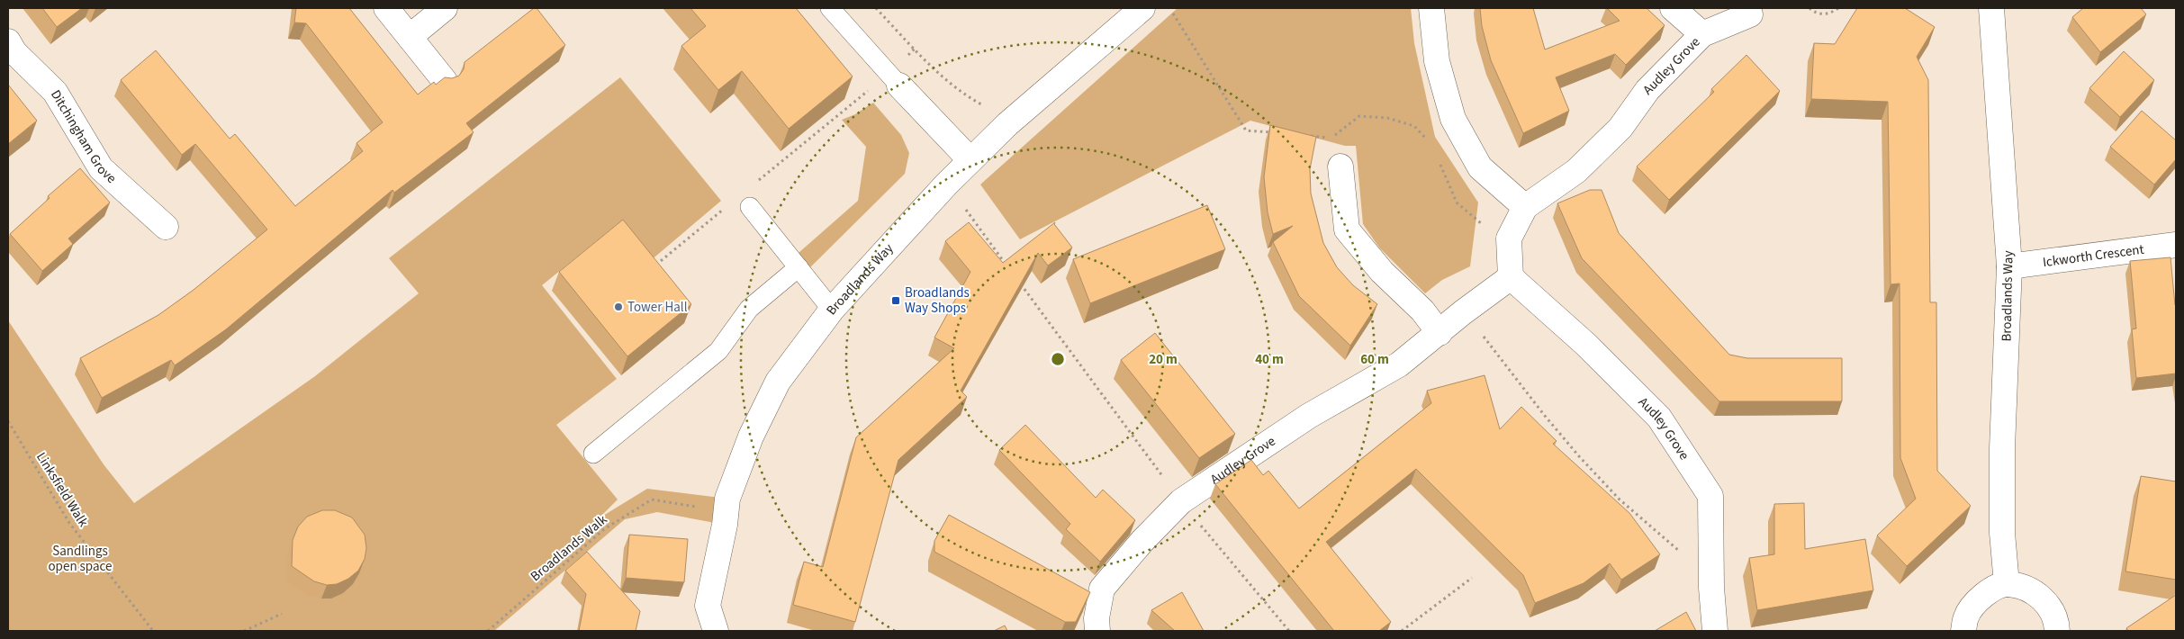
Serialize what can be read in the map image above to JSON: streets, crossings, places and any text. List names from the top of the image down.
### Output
{
  "streets": {
    "street": [
      "Audley Grove",
      "Ditchingham Grove",
      "Ickworth Crescent",
      "Broadlands Way"
    ],
    "path": ["Linksfield Walk", "Broadlands Walk"]
  },
  "crossings": [
    ["Ickworth Crescent", "Broadlands Way"],
    ["Broadlands Way", "Broadlands Walk"]
  ],
  "parks": ["Sandlings open space"],
  "places": {
    "transit": ["Broadlands Way Shops"],
    "other": ["Tower Hall"]
  },
  "rings": ["20 m", "40 m", "60 m"]
}
